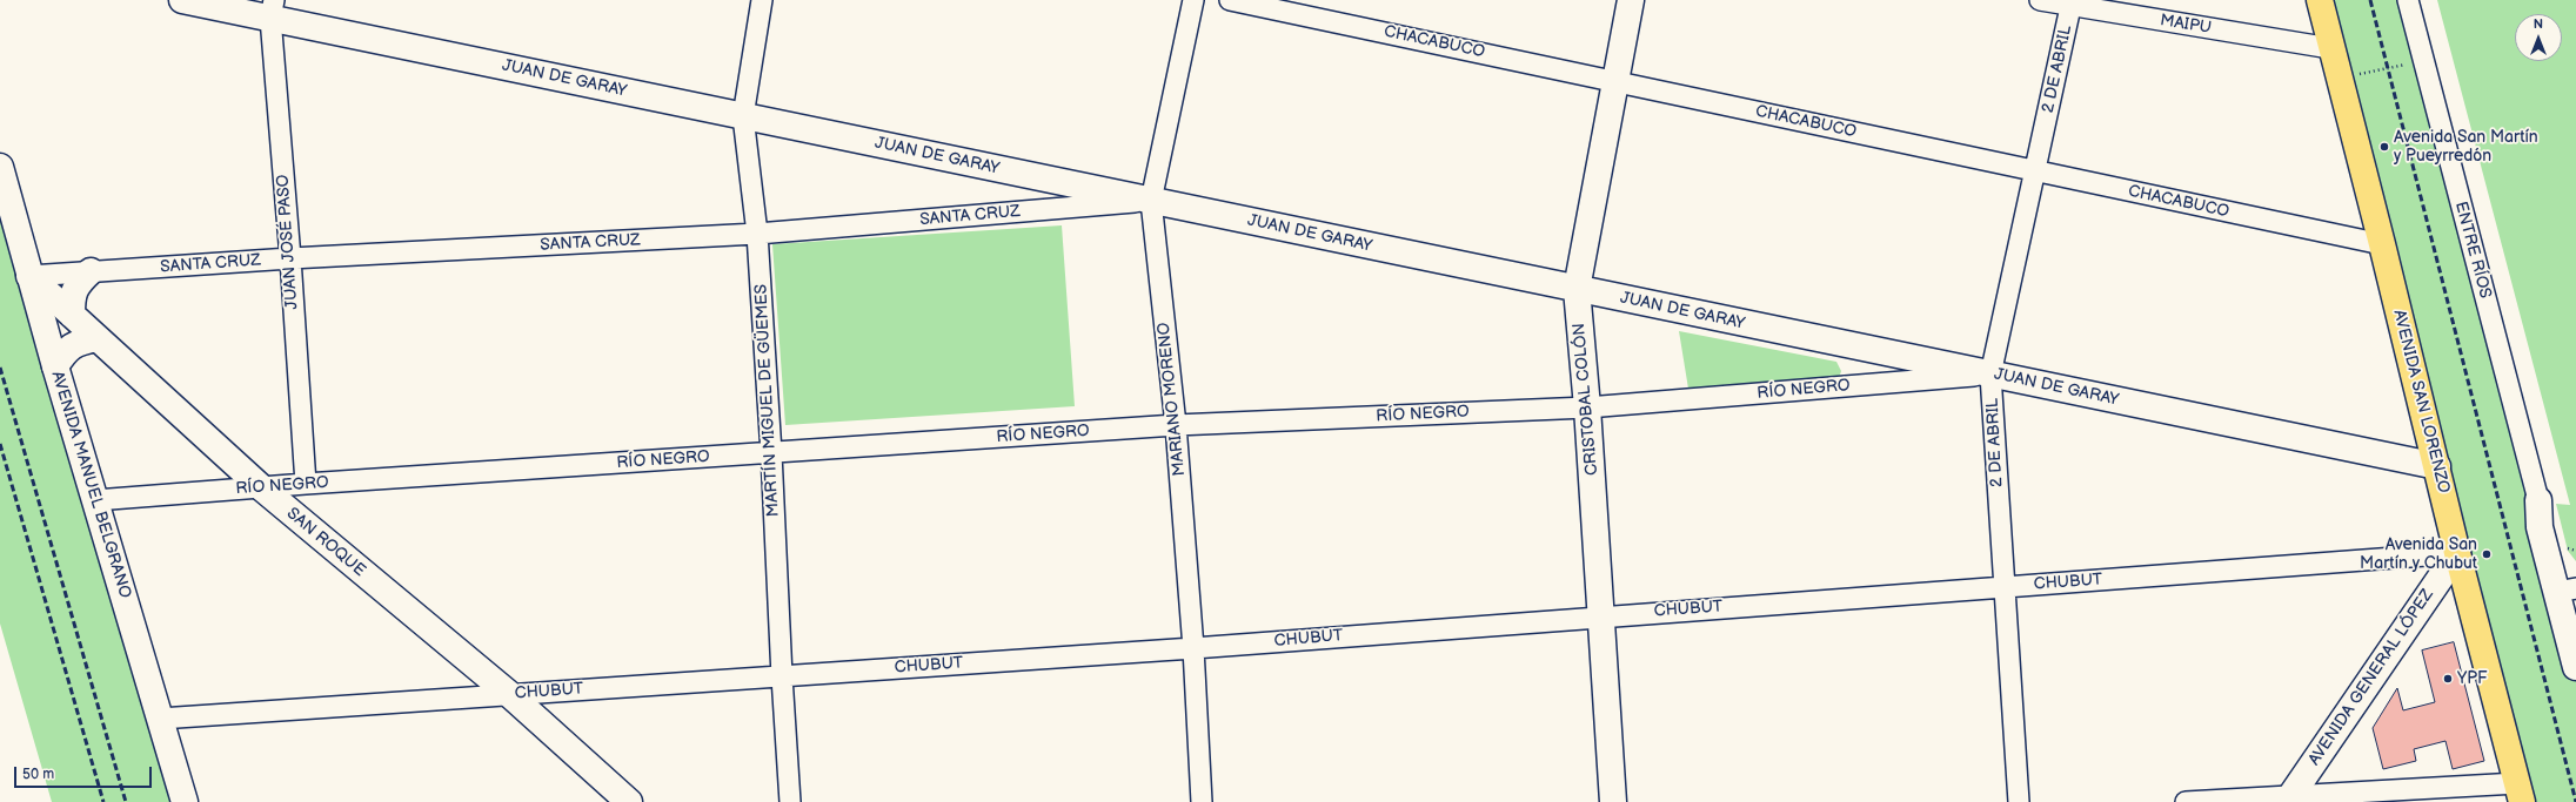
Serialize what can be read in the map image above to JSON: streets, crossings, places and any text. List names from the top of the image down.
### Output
{
  "streets": {
    "main road": ["AVENIDA SAN LORENZO"],
    "street": [
      "MAIPU",
      "CHACABUCO",
      "2 DE ABRIL",
      "JUAN DE GARAY",
      "SANTA CRUZ",
      "JUAN JOSÉ PASO",
      "ENTRE RÍOS",
      "RÍO NEGRO",
      "MARIANO MORENO",
      "CRISTOBAL COLÓN",
      "MARTÍN MIGUEL DE GÜEMES",
      "AVENIDA MANUEL BELGRANO",
      "SAN ROQUE",
      "CHUBUT",
      "AVENIDA GENERAL LÓPEZ"
    ]
  },
  "crossings": [
    ["MAIPU", "2 DE ABRIL"],
    ["MAIPU", "AVENIDA SAN LORENZO"],
    ["CHACABUCO", "2 DE ABRIL"],
    ["CHACABUCO", "CRISTOBAL COLÓN"],
    ["CHACABUCO", "AVENIDA SAN LORENZO"],
    ["2 DE ABRIL", "JUAN DE GARAY"],
    ["2 DE ABRIL", "RÍO NEGRO"],
    ["2 DE ABRIL", "CHUBUT"],
    ["JUAN DE GARAY", "SANTA CRUZ"],
    ["JUAN DE GARAY", "JUAN JOSÉ PASO"],
    ["JUAN DE GARAY", "RÍO NEGRO"],
    ["JUAN DE GARAY", "MARIANO MORENO"],
    ["JUAN DE GARAY", "CRISTOBAL COLÓN"],
    ["JUAN DE GARAY", "MARTÍN MIGUEL DE GÜEMES"],
    ["JUAN DE GARAY", "AVENIDA SAN LORENZO"],
    ["SANTA CRUZ", "JUAN JOSÉ PASO"],
    ["SANTA CRUZ", "MARIANO MORENO"],
    ["SANTA CRUZ", "MARTÍN MIGUEL DE GÜEMES"],
    ["SANTA CRUZ", "AVENIDA MANUEL BELGRANO"],
    ["SANTA CRUZ", "SAN ROQUE"],
    ["JUAN JOSÉ PASO", "RÍO NEGRO"],
    ["RÍO NEGRO", "MARIANO MORENO"],
    ["RÍO NEGRO", "CRISTOBAL COLÓN"],
    ["RÍO NEGRO", "MARTÍN MIGUEL DE GÜEMES"],
    ["RÍO NEGRO", "AVENIDA MANUEL BELGRANO"],
    ["RÍO NEGRO", "SAN ROQUE"],
    ["MARIANO MORENO", "CHUBUT"],
    ["CRISTOBAL COLÓN", "CHUBUT"],
    ["MARTÍN MIGUEL DE GÜEMES", "CHUBUT"],
    ["AVENIDA SAN LORENZO", "CHUBUT"],
    ["AVENIDA SAN LORENZO", "AVENIDA GENERAL LÓPEZ"],
    ["AVENIDA MANUEL BELGRANO", "SAN ROQUE"],
    ["AVENIDA MANUEL BELGRANO", "CHUBUT"],
    ["SAN ROQUE", "CHUBUT"],
    ["CHUBUT", "AVENIDA GENERAL LÓPEZ"]
  ],
  "places": ["Avenida San Martín y Pueyrredón", "Avenida San Martín y Chubut", "YPF"],
  "scale_bar": "50 m",
  "north": "top"
}
